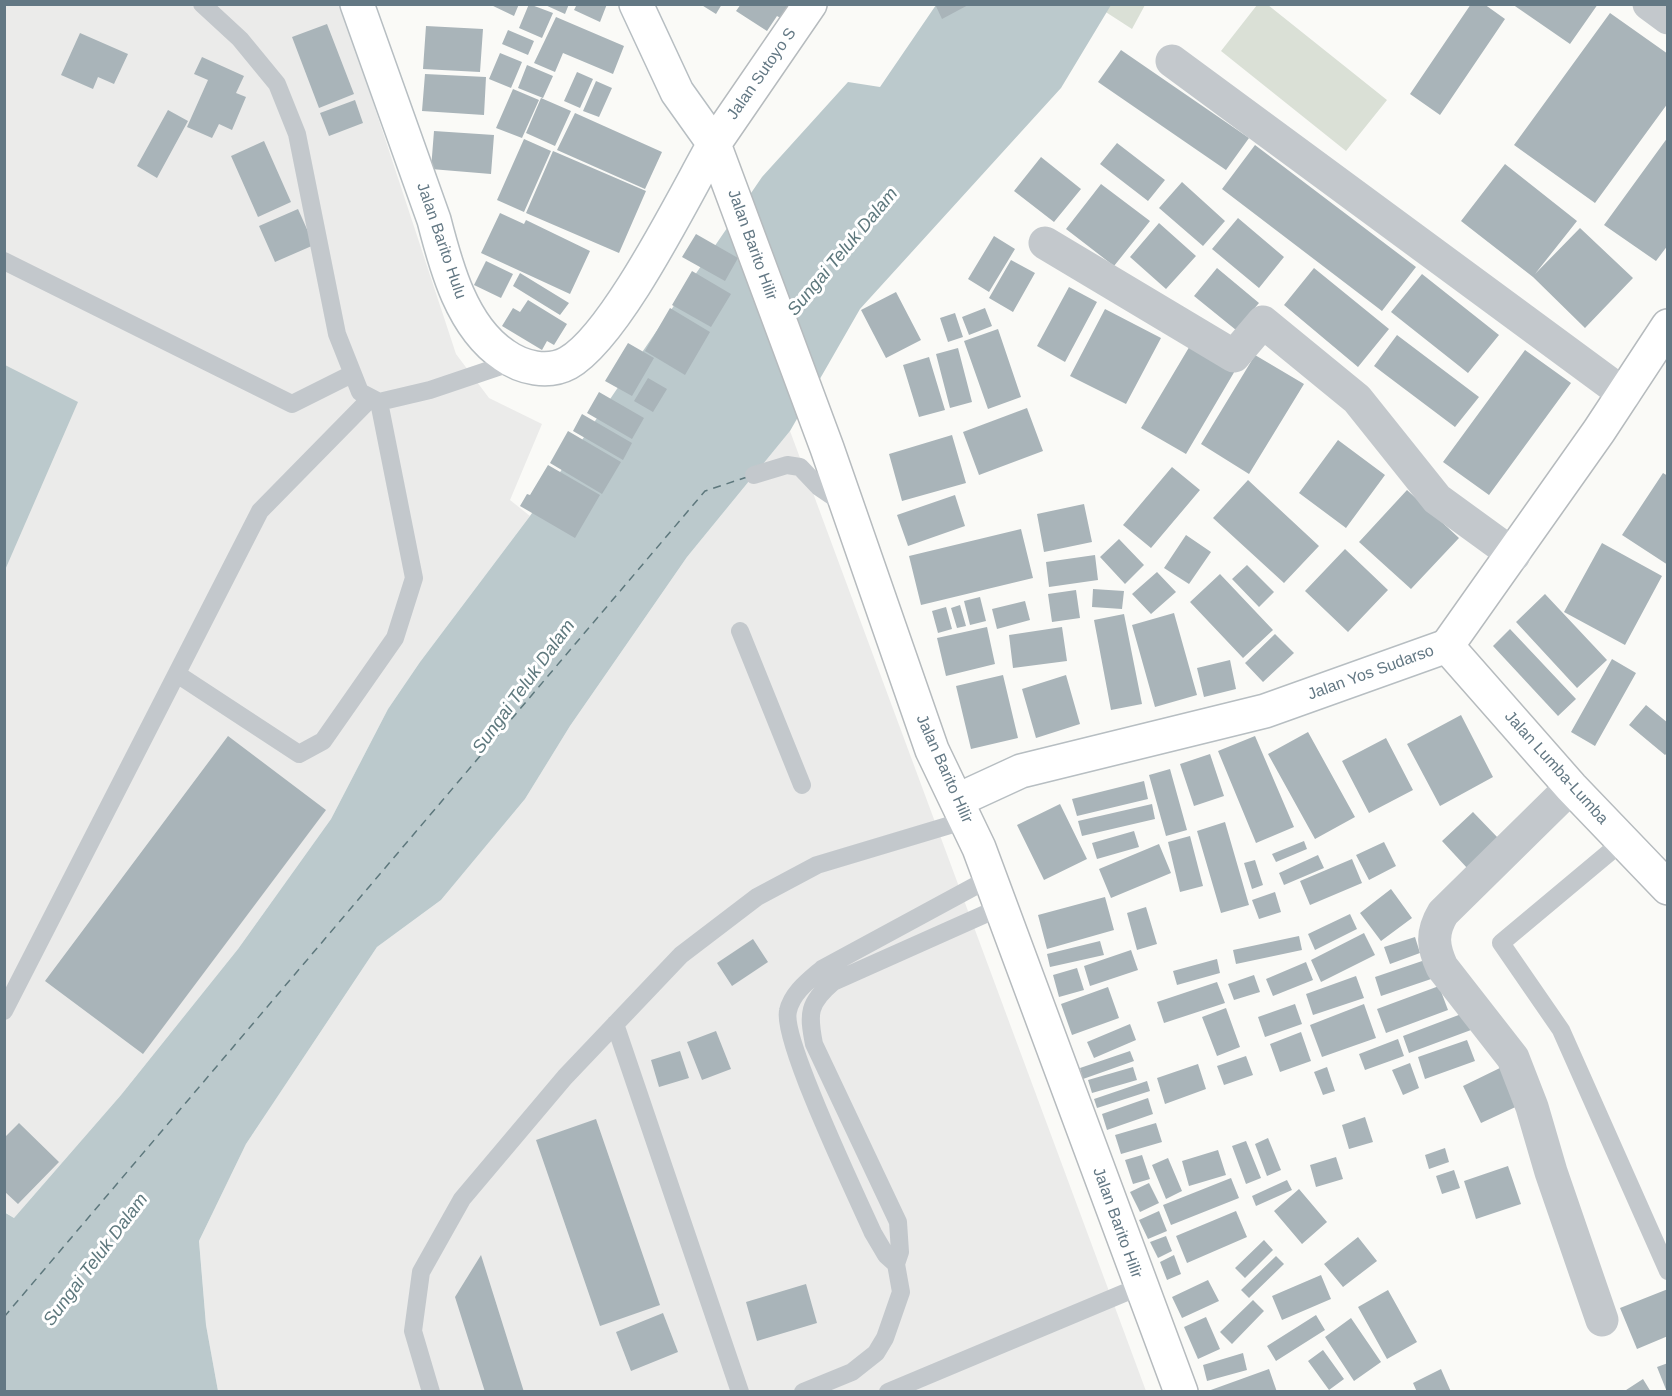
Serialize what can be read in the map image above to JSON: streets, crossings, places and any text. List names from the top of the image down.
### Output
{
  "streets": {
    "main road": [
      "Jalan Sutoyo S",
      "Jalan Barito Hulu",
      "Jalan Barito Hilir",
      "Jalan Yos Sudarso",
      "Jalan Lumba-Lumba"
    ]
  },
  "crossings": [
    ["Jalan Sutoyo S", "Jalan Barito Hulu"],
    ["Jalan Sutoyo S", "Jalan Barito Hilir"],
    ["Jalan Barito Hulu", "Jalan Barito Hilir"],
    ["Jalan Barito Hilir", "Jalan Yos Sudarso"],
    ["Jalan Yos Sudarso", "Jalan Lumba-Lumba"]
  ],
  "water": ["Sungai Teluk Dalam"]
}
